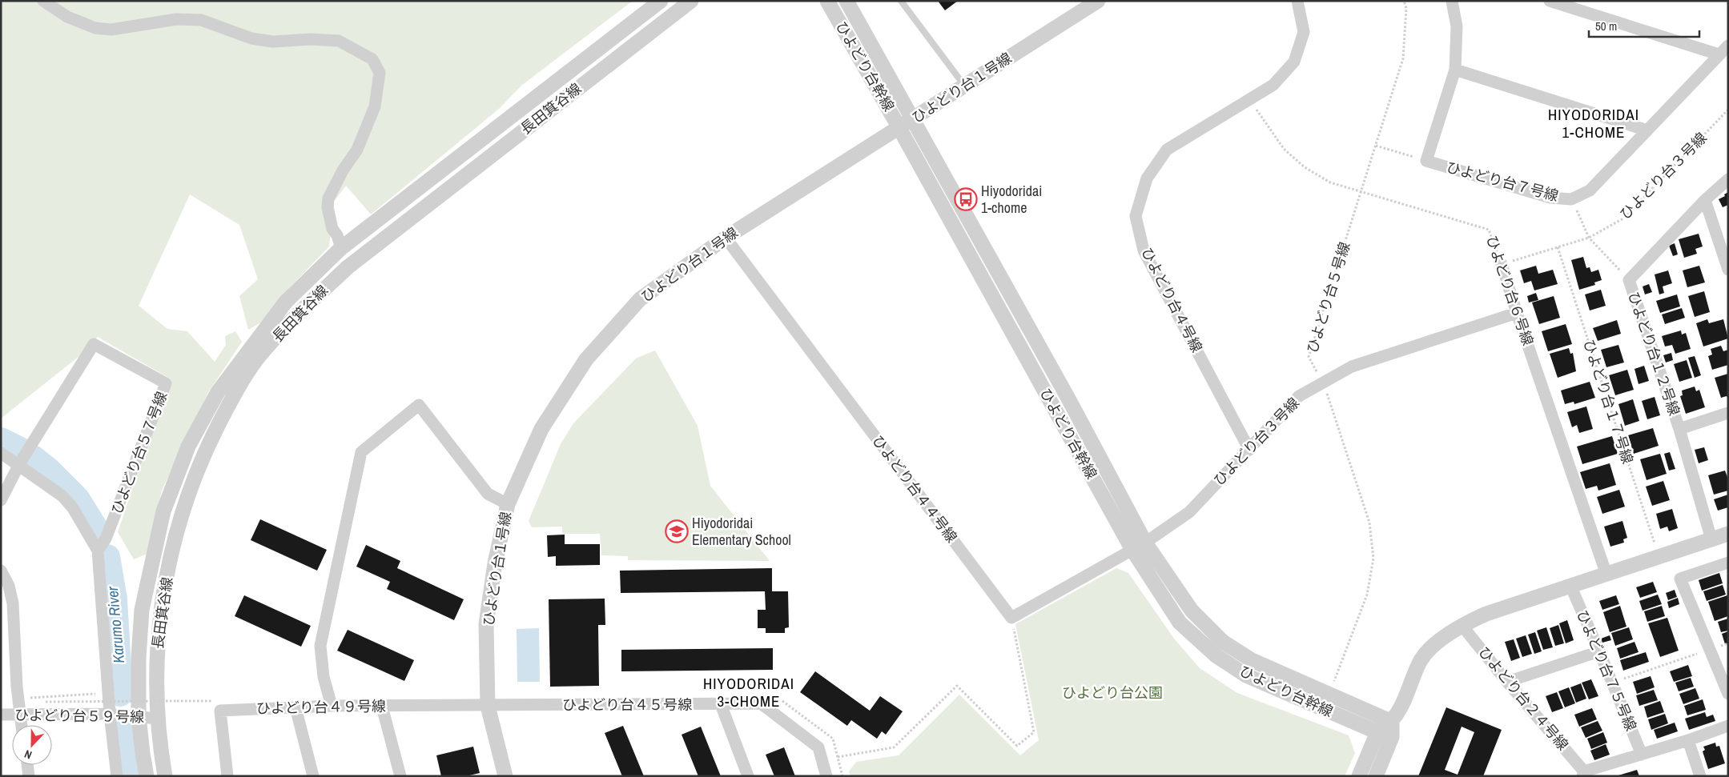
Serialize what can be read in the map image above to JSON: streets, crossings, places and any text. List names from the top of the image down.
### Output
{
  "streets": {
    "street": [
      "ひよどり台幹線",
      "ひよどり台１号線",
      "長田箕谷線",
      "ひよどり台３号線",
      "ひよどり台７号線",
      "ひよどり台６号線",
      "ひよどり台４号線",
      "ひよどり台１２号線",
      "ひよどり台５７号線",
      "ひよどり台４４号線",
      "ひよどり台７５号線",
      "ひよどり台２４号線",
      "ひよどり台４５号線",
      "ひよどり台４９号線",
      "ひよどり台５９号線"
    ],
    "path": ["ひよどり台５号線", "ひよどり台１７号線"]
  },
  "crossings": [
    ["ひよどり台幹線", "ひよどり台１号線"],
    ["ひよどり台幹線", "ひよどり台３号線"],
    ["ひよどり台１号線", "ひよどり台４４号線"],
    ["ひよどり台１号線", "ひよどり台４５号線"],
    ["ひよどり台１号線", "ひよどり台４９号線"],
    ["長田箕谷線", "ひよどり台５９号線"],
    ["ひよどり台３号線", "ひよどり台６号線"],
    ["ひよどり台３号線", "ひよどり台５号線"],
    ["ひよどり台３号線", "ひよどり台４号線"],
    ["ひよどり台３号線", "ひよどり台１７号線"],
    ["ひよどり台６号線", "ひよどり台５号線"],
    ["ひよどり台６号線", "ひよどり台４号線"],
    ["ひよどり台４５号線", "ひよどり台４９号線"]
  ],
  "districts": ["HIYODORIDAI 1-CHOME", "HIYODORIDAI 3-CHOME"],
  "water": ["Karumo River"],
  "parks": ["ひよどり台公園"],
  "places": {
    "bus stop": ["Hiyodoridai 1-chome"],
    "school or university": ["Hiyodoridai Elementary School"]
  },
  "scale_bar": "50 m",
  "north": "bottom"
}
